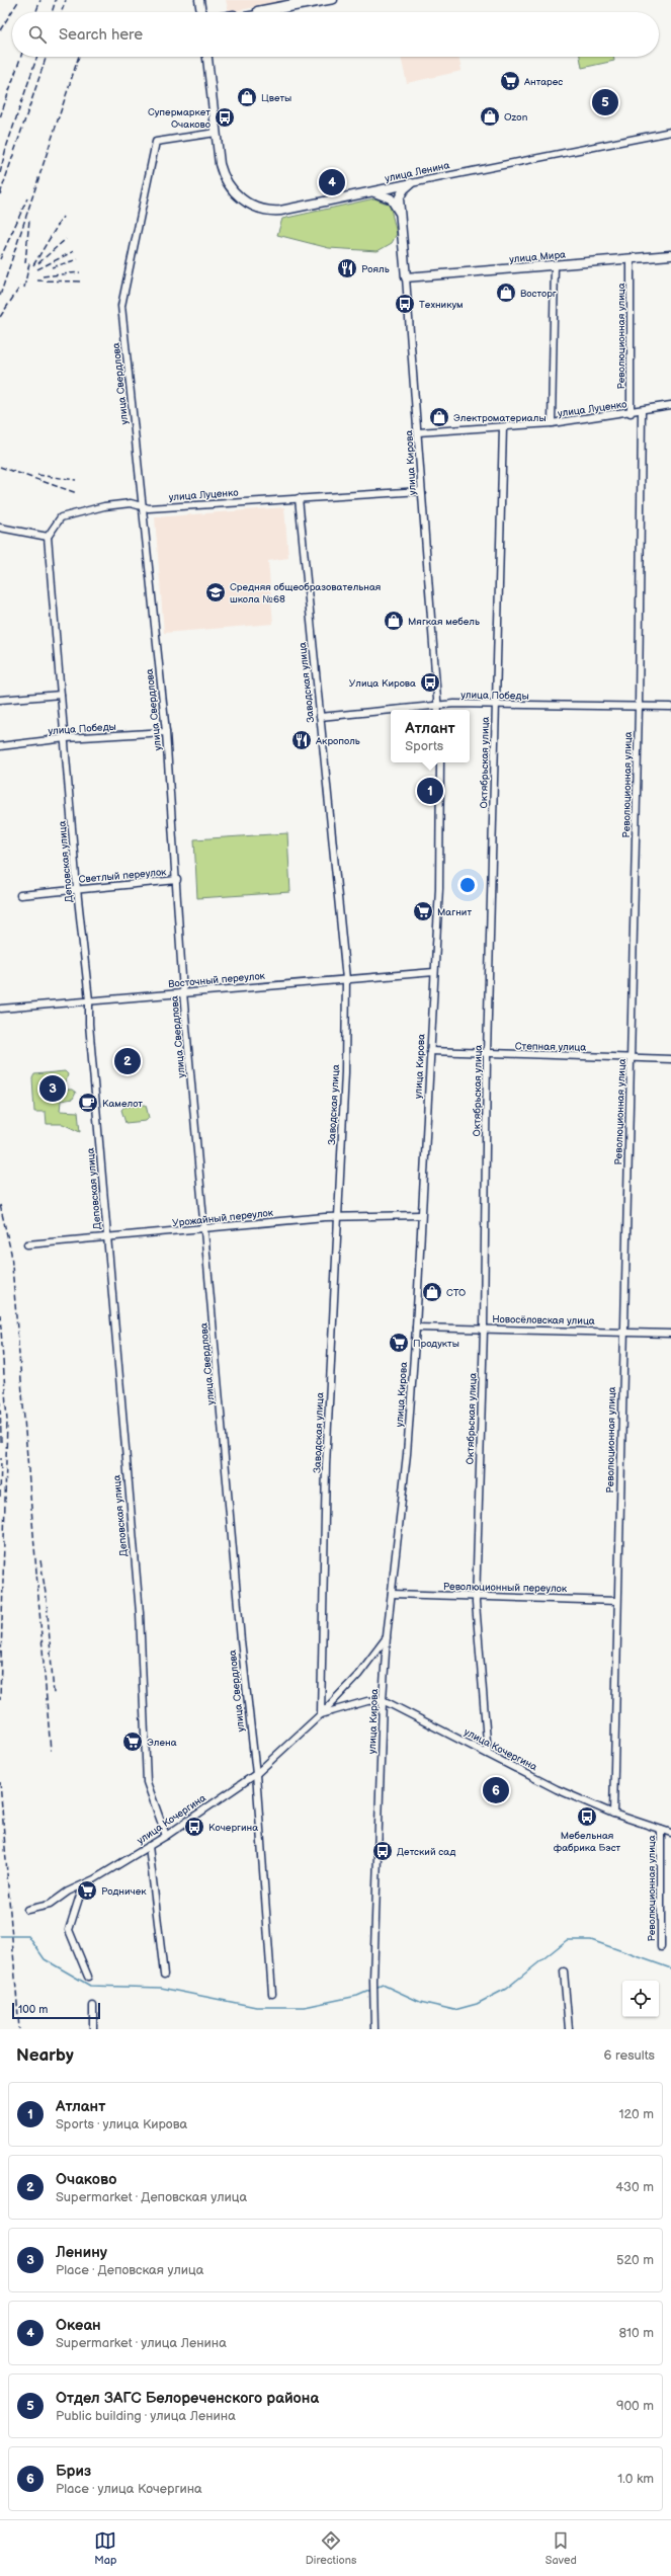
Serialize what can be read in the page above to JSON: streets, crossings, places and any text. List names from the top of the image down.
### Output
{
  "streets": {
    "main road": ["улица Ленина", "улица Мира", "улица Кирова"],
    "street": [
      "Революционная улица",
      "улица Свердлова",
      "улица Луценко",
      "Заводская улица",
      "улица Победы",
      "Октябрьская улица",
      "Деповская улица",
      "Светлый переулок",
      "Восточный переулок",
      "Степная улица",
      "Урожайный переулок",
      "Новосёловская улица",
      "Революционный переулок",
      "улица Кочергина"
    ]
  },
  "crossings": [
    ["улица Ленина", "улица Свердлова"],
    ["улица Ленина", "улица Кирова"],
    ["улица Мира", "Революционная улица"],
    ["улица Мира", "улица Кирова"],
    ["Революционная улица", "улица Луценко"],
    ["Революционная улица", "улица Победы"],
    ["Революционная улица", "Степная улица"],
    ["Революционная улица", "Новосёловская улица"],
    ["Революционная улица", "Революционный переулок"],
    ["Революционная улица", "улица Кочергина"],
    ["улица Свердлова", "улица Луценко"],
    ["улица Свердлова", "улица Победы"],
    ["улица Свердлова", "Светлый переулок"],
    ["улица Свердлова", "Восточный переулок"],
    ["улица Свердлова", "Урожайный переулок"],
    ["улица Свердлова", "улица Кочергина"],
    ["улица Луценко", "улица Кирова"],
    ["улица Луценко", "Заводская улица"],
    ["улица Луценко", "Октябрьская улица"],
    ["улица Луценко", "Деповская улица"],
    ["улица Кирова", "улица Победы"],
    ["улица Кирова", "Восточный переулок"],
    ["улица Кирова", "Степная улица"],
    ["улица Кирова", "Урожайный переулок"],
    ["улица Кирова", "Новосёловская улица"],
    ["улица Кирова", "Революционный переулок"],
    ["улица Кирова", "улица Кочергина"],
    ["Заводская улица", "улица Победы"],
    ["Заводская улица", "Восточный переулок"],
    ["Заводская улица", "Урожайный переулок"],
    ["Заводская улица", "улица Кочергина"],
    ["улица Победы", "Октябрьская улица"],
    ["улица Победы", "Деповская улица"],
    ["Октябрьская улица", "Степная улица"],
    ["Октябрьская улица", "Новосёловская улица"],
    ["Октябрьская улица", "Революционный переулок"],
    ["Октябрьская улица", "улица Кочергина"],
    ["Деповская улица", "Светлый переулок"],
    ["Деповская улица", "Восточный переулок"],
    ["Деповская улица", "Урожайный переулок"],
    ["Деповская улица", "улица Кочергина"]
  ],
  "places": {
    "supermarket": [
      "Антарес",
      "Магнит",
      "Продукты",
      "Элена",
      "Родничек"
    ],
    "shop": [
      "Цветы",
      "Ozon",
      "Восторг",
      "Электроматериалы",
      "Мягкая мебель",
      "СТО"
    ],
    "bus stop": [
      "Супермаркет Очаково",
      "Техникум",
      "Улица Кирова",
      "Мебельная фабрика Бэст",
      "Кочергина",
      "Детский сад"
    ],
    "restaurant": ["Рояль", "Акрополь"],
    "school or university": ["Средняя общеобразовательная школа №68"],
    "cafe": ["Камелот"]
  },
  "scale_bar": "100 m",
  "page": {
    "search": "Search here",
    "pins": [
      "5",
      "4",
      "1",
      "2",
      "3",
      "6"
    ],
    "popup": ["Атлант", "Sports"],
    "scale": "100 m",
    "heading": ["Nearby", "6 results"],
    "list": [
      {
        "mark": "1",
        "name": "Атлант",
        "note": "Sports · улица Кирова",
        "value": "120 m"
      },
      {
        "mark": "2",
        "name": "Очаково",
        "note": "Supermarket · Деповская улица",
        "value": "430 m"
      },
      {
        "mark": "3",
        "name": "Ленину",
        "note": "Place · Деповская улица",
        "value": "520 m"
      },
      {
        "mark": "4",
        "name": "Океан",
        "note": "Supermarket · улица Ленина",
        "value": "810 m"
      },
      {
        "mark": "5",
        "name": "Отдел ЗАГС Белореченского района",
        "note": "Public building · улица Ленина",
        "value": "900 m"
      },
      {
        "mark": "6",
        "name": "Бриз",
        "note": "Place · улица Кочергина",
        "value": "1.0 km"
      }
    ],
    "nav": ["Map", "Directions", "Saved"]
  }
}
